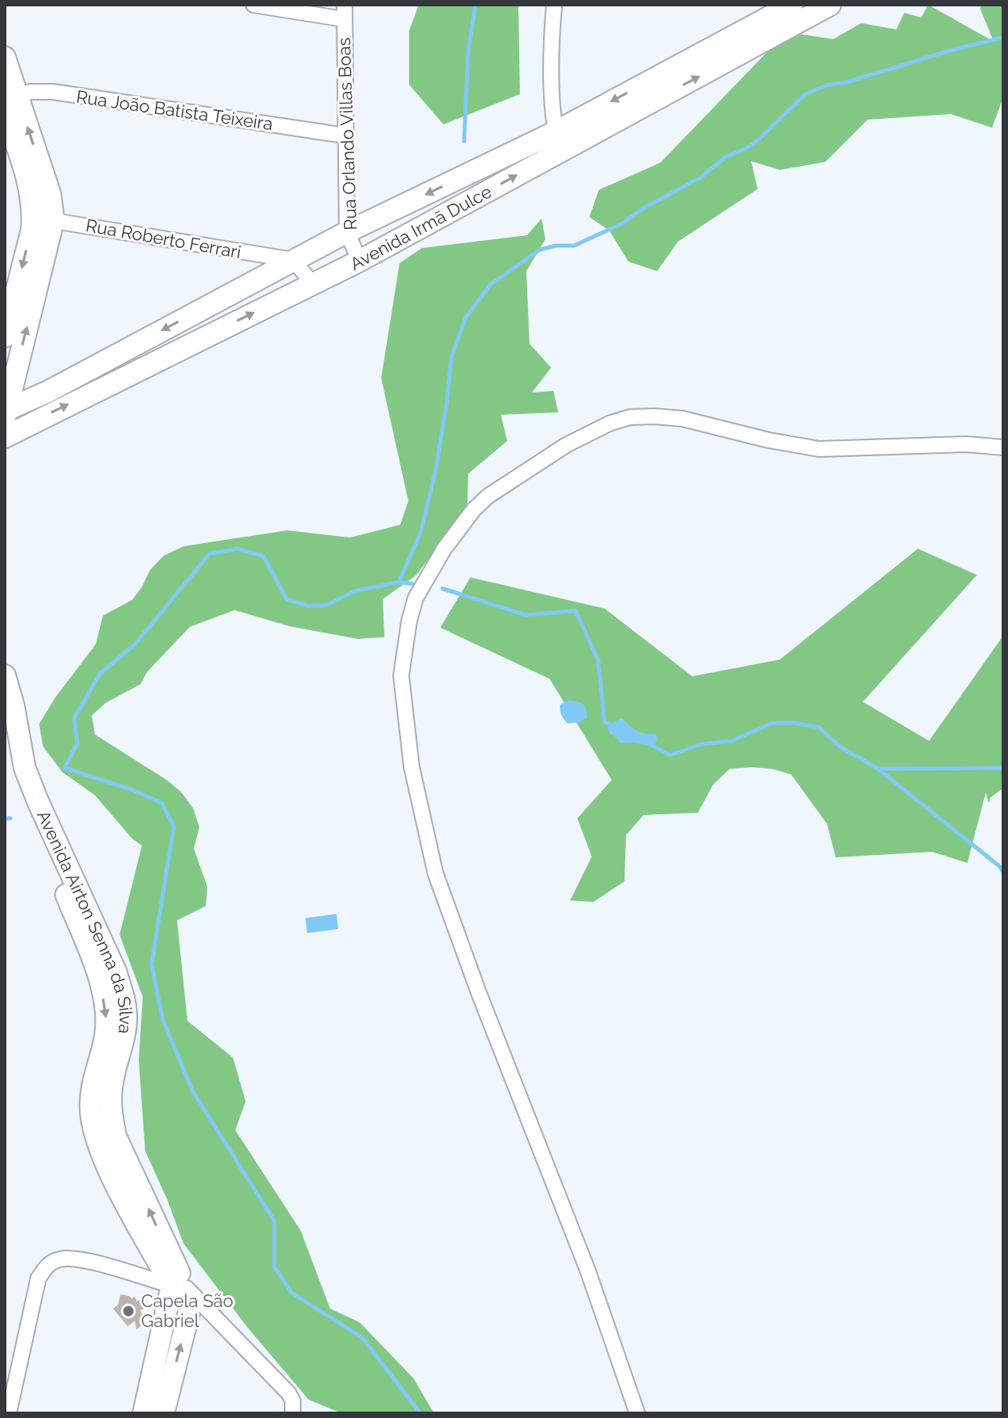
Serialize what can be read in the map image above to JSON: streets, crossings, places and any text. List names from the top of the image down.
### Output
{
  "streets": {
    "street": [
      "Rua João Batista Teixeira",
      "Rua Orlando Villas Boas",
      "Avenida Irmã Dulce",
      "Rua Roberto Ferrari",
      "Avenida Airton Senna da Silva"
    ]
  },
  "crossings": [
    ["Rua João Batista Teixeira", "Rua Orlando Villas Boas"],
    ["Rua Orlando Villas Boas", "Avenida Irmã Dulce"],
    ["Avenida Irmã Dulce", "Rua Roberto Ferrari"]
  ],
  "places": ["Capela São Gabriel"]
}
